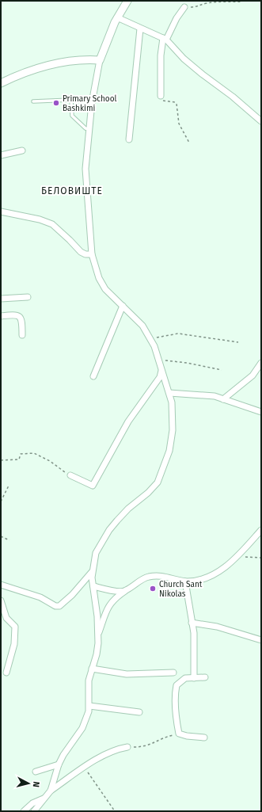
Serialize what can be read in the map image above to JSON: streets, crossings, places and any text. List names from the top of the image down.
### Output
{
  "districts": ["БЕЛОВИШТЕ"],
  "places": ["Primary School Bashkimi", "Church Sant Nikolas"],
  "north": "right"
}
